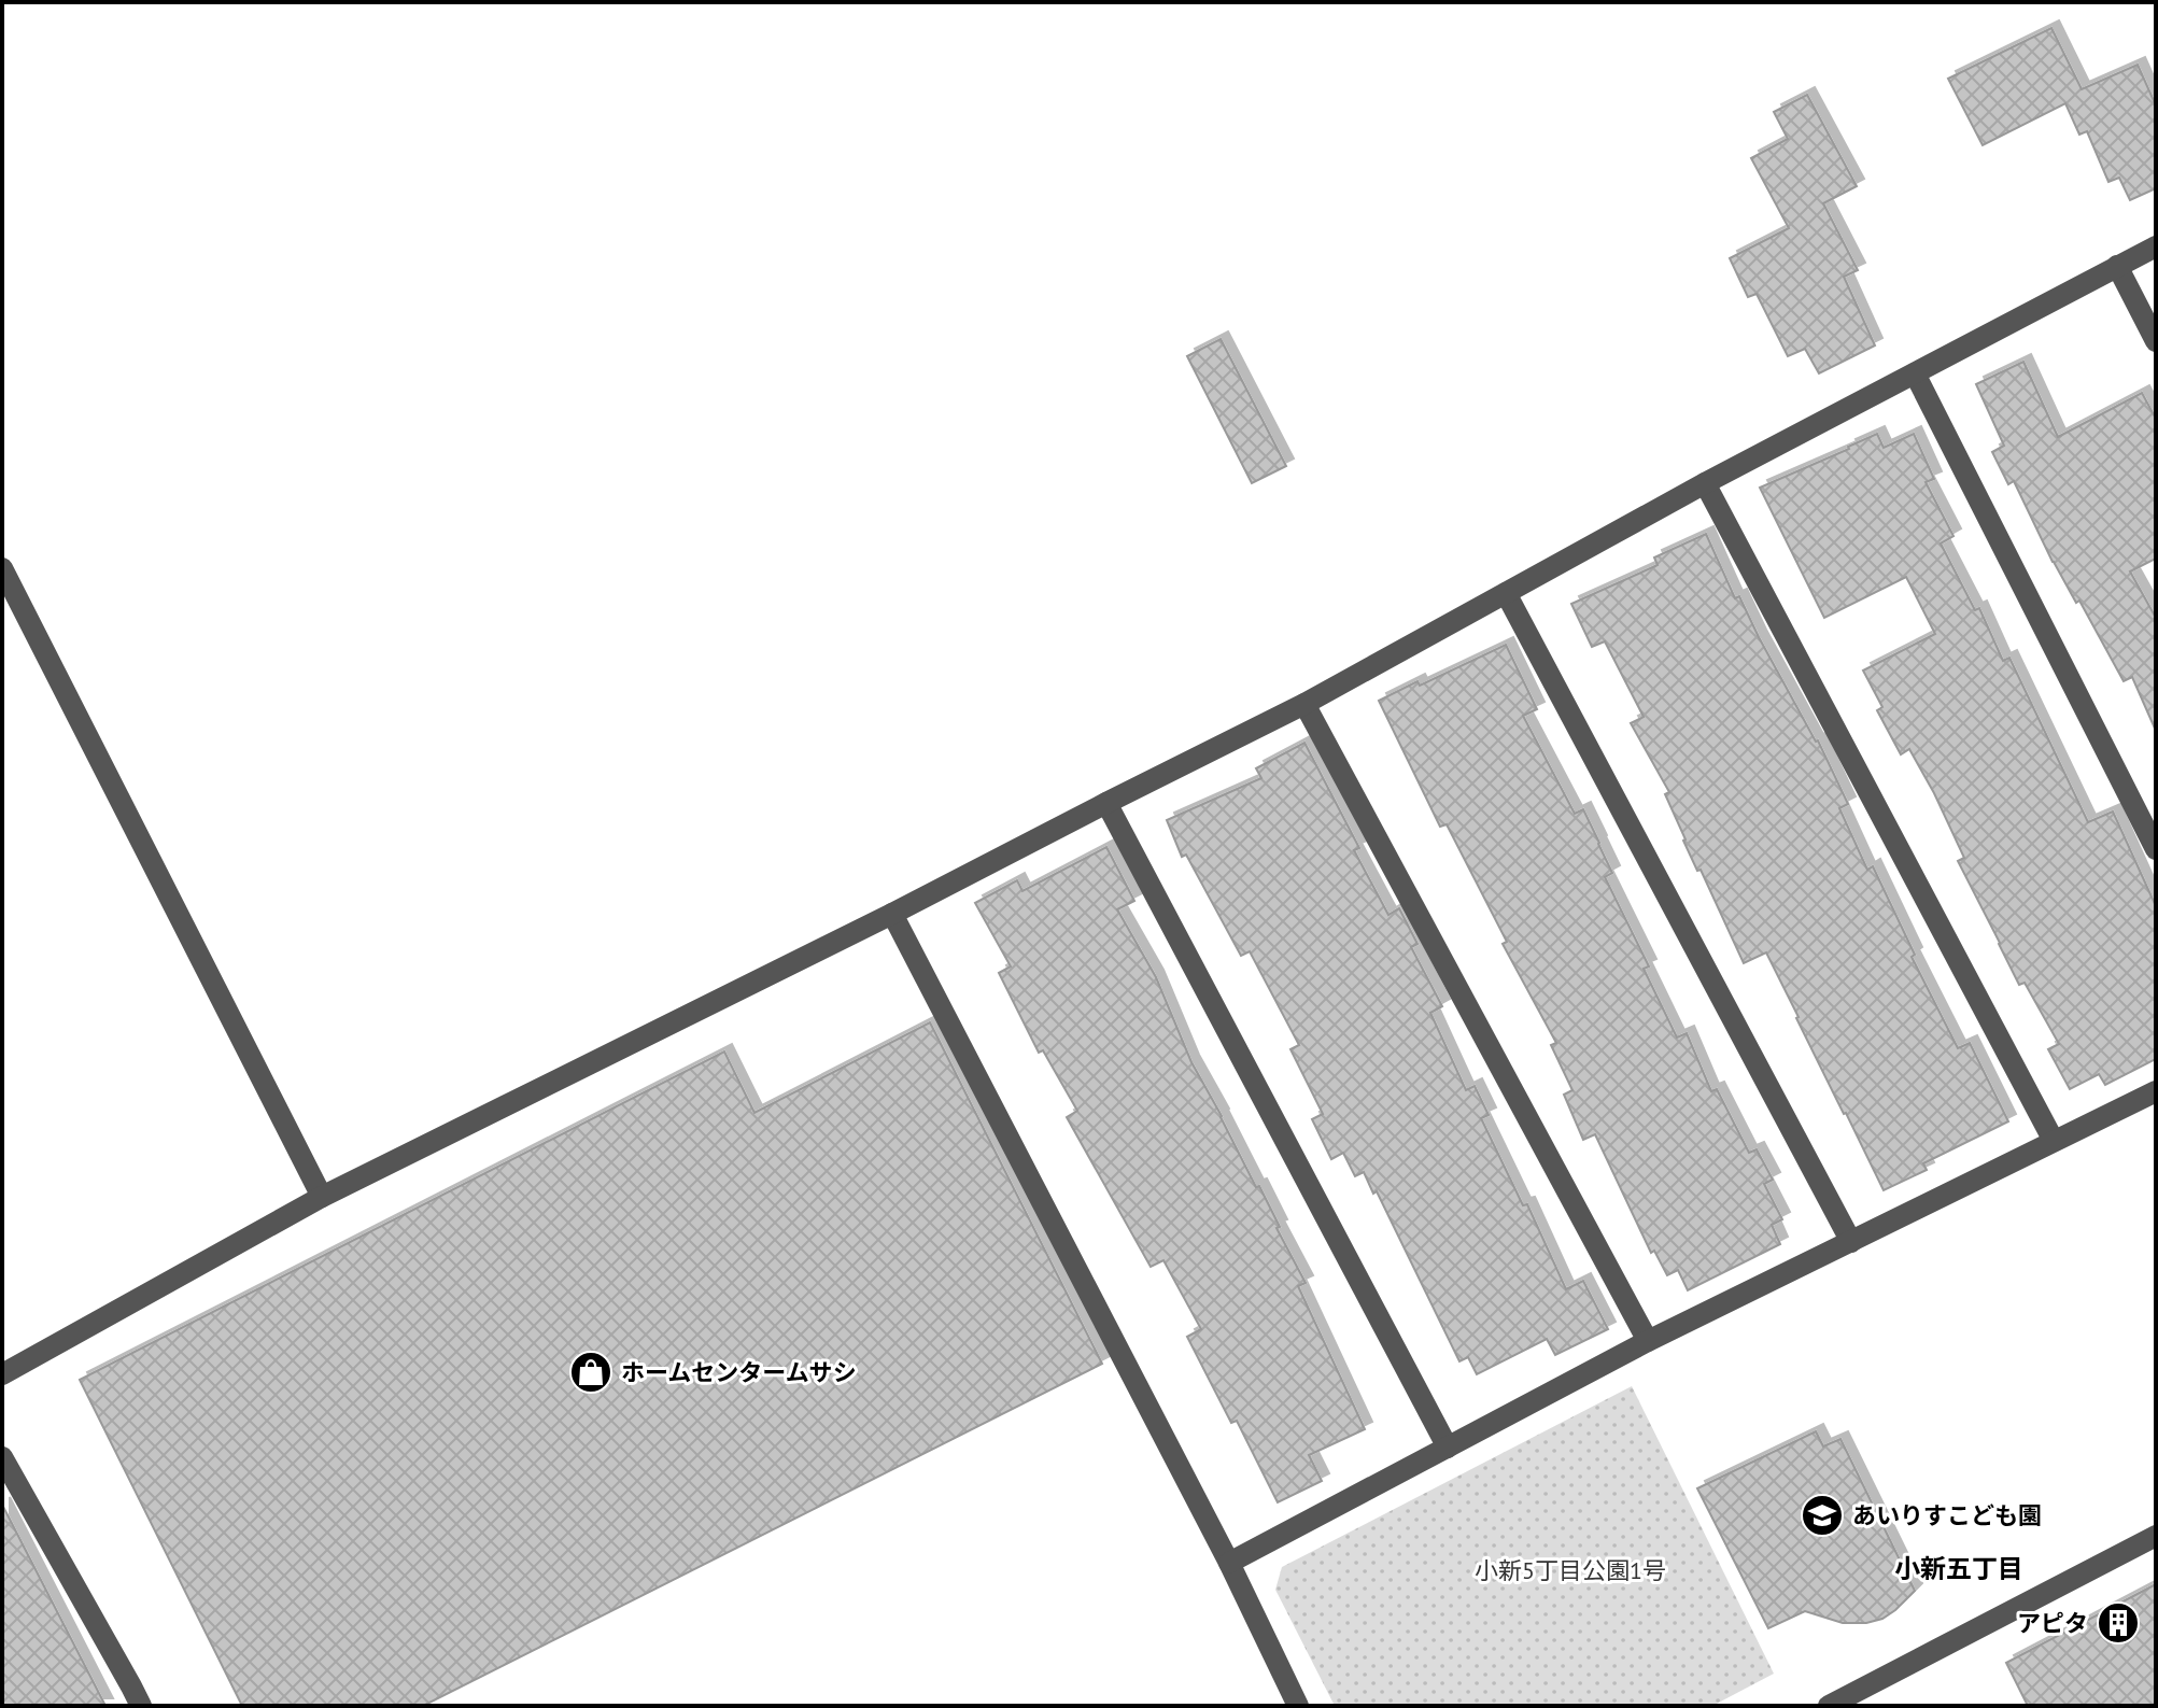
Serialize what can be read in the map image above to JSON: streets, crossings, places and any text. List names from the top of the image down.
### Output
{
  "districts": ["小新五丁目"],
  "parks": ["小新5丁目公園1号"],
  "places": {
    "shop": ["ホームセンタームサシ"],
    "school or university": ["あいりすこども園"],
    "building": ["アピタ"]
  }
}
